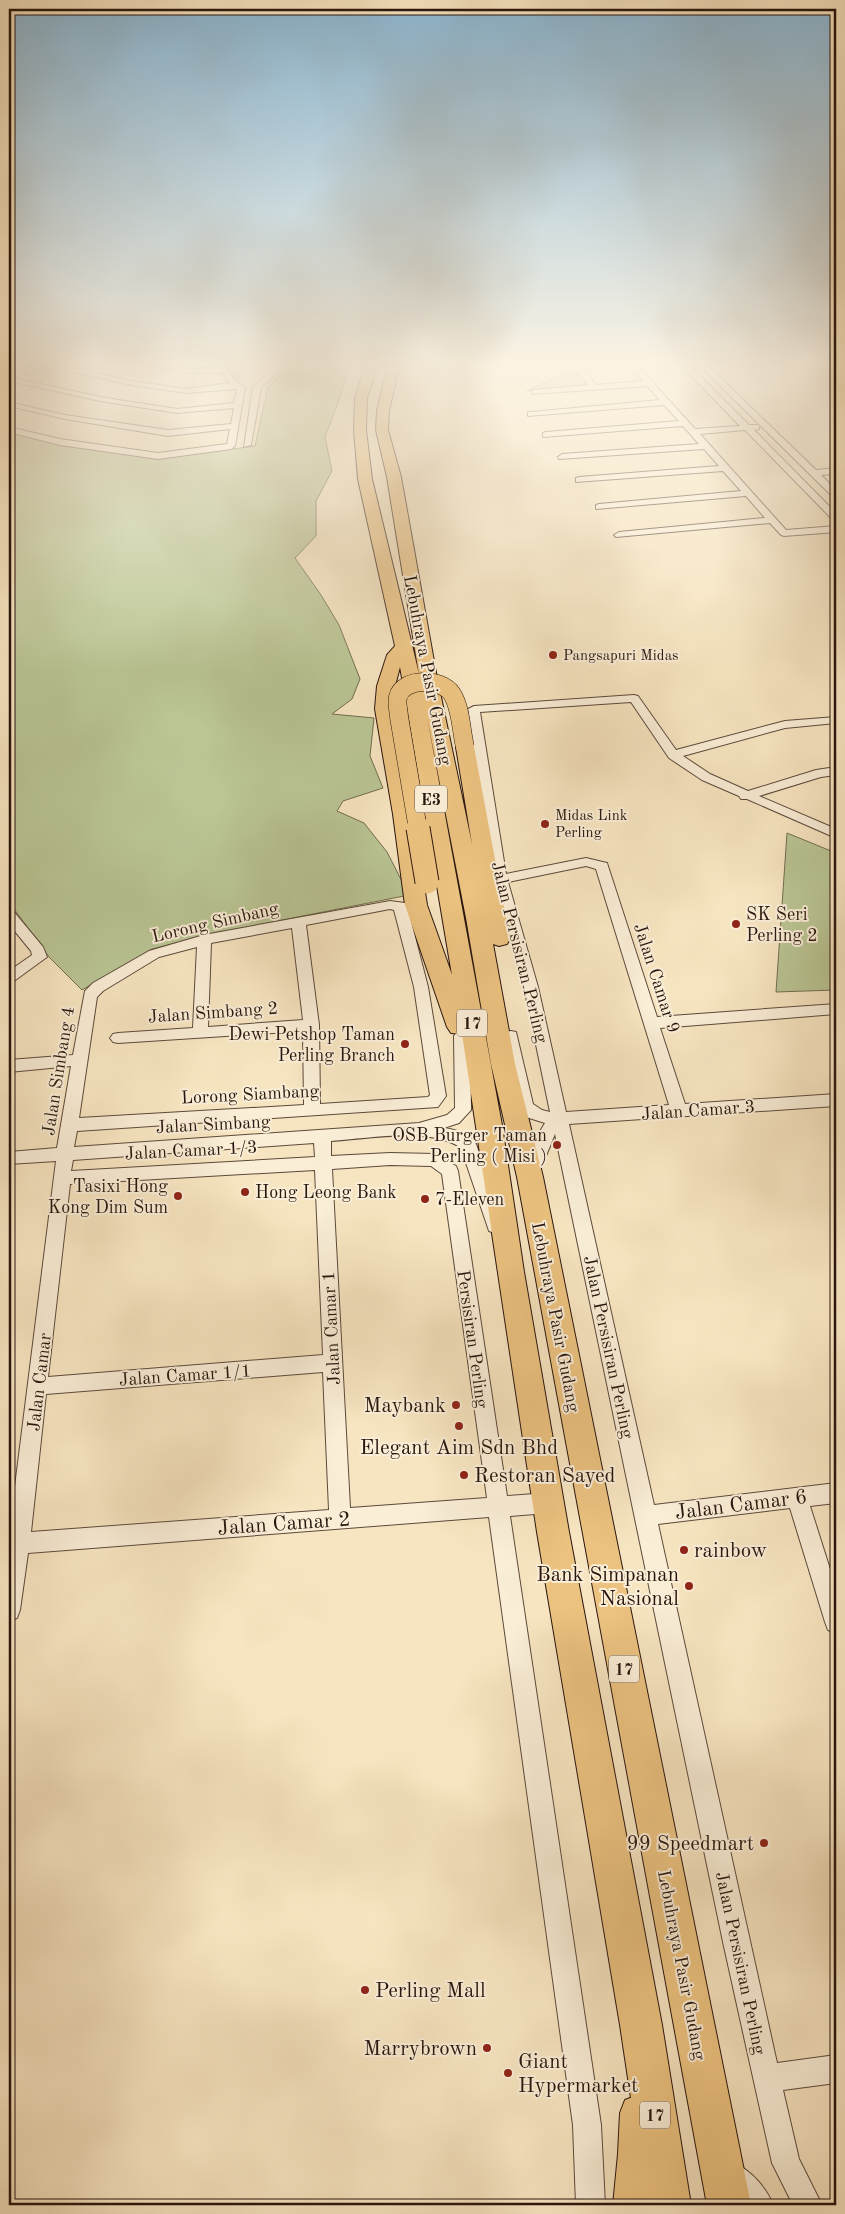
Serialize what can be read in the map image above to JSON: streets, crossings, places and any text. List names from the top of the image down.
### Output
{
  "streets": {
    "highway": ["Lebuhraya Pasir Gudang", "E3", "17"],
    "street": [
      "Lorong Simbang",
      "Jalan Persisiran Perling",
      "Jalan Camar 9",
      "Jalan Simbang 2",
      "Jalan Simbang 4",
      "Lorong Siambang",
      "Jalan Camar 3",
      "Jalan Simbang",
      "Jalan Camar 1/3",
      "Jalan Camar 1",
      "Persisiran Perling",
      "Jalan Camar 1/1",
      "Jalan Camar",
      "Jalan Camar 6",
      "Jalan Camar 2"
    ]
  },
  "crossings": [
    ["Lebuhraya Pasir Gudang", "Jalan Camar 2"],
    ["Lorong Simbang", "Jalan Simbang 4"],
    ["Lorong Simbang", "Lorong Siambang"],
    ["Jalan Persisiran Perling", "Jalan Camar 9"],
    ["Jalan Persisiran Perling", "Jalan Camar 3"],
    ["Jalan Persisiran Perling", "Jalan Camar 6"],
    ["Jalan Camar 9", "Jalan Camar 3"],
    ["Jalan Simbang 4", "Lorong Siambang"],
    ["Jalan Simbang 4", "Jalan Simbang"],
    ["Jalan Simbang 4", "Jalan Camar"],
    ["Jalan Simbang", "Jalan Camar 1"],
    ["Jalan Simbang", "Jalan Camar"],
    ["Jalan Camar 1/3", "Jalan Camar 1"],
    ["Jalan Camar 1/3", "Persisiran Perling"],
    ["Jalan Camar 1/3", "Jalan Camar"],
    ["Jalan Camar 1", "Jalan Camar 1/1"],
    ["Jalan Camar 1", "Jalan Camar 2"],
    ["Persisiran Perling", "Jalan Camar 2"],
    ["Jalan Camar 1/1", "Jalan Camar"],
    ["Jalan Camar", "Jalan Camar 2"]
  ],
  "places": [
    "Pangsapuri Midas",
    "Midas Link Perling",
    "SK Seri Perling 2",
    "Dewi Petshop Taman Perling Branch",
    "OSB Burger Taman Perling ( Misi )",
    "Hong Leong Bank",
    "Tasixi Hong Kong Dim Sum",
    "7-Eleven",
    "Maybank",
    "Elegant Aim Sdn Bhd",
    "Restoran Sayed",
    "rainbow",
    "Bank Simpanan Nasional",
    "99 Speedmart",
    "Perling Mall",
    "Marrybrown",
    "Giant Hypermarket"
  ]
}
